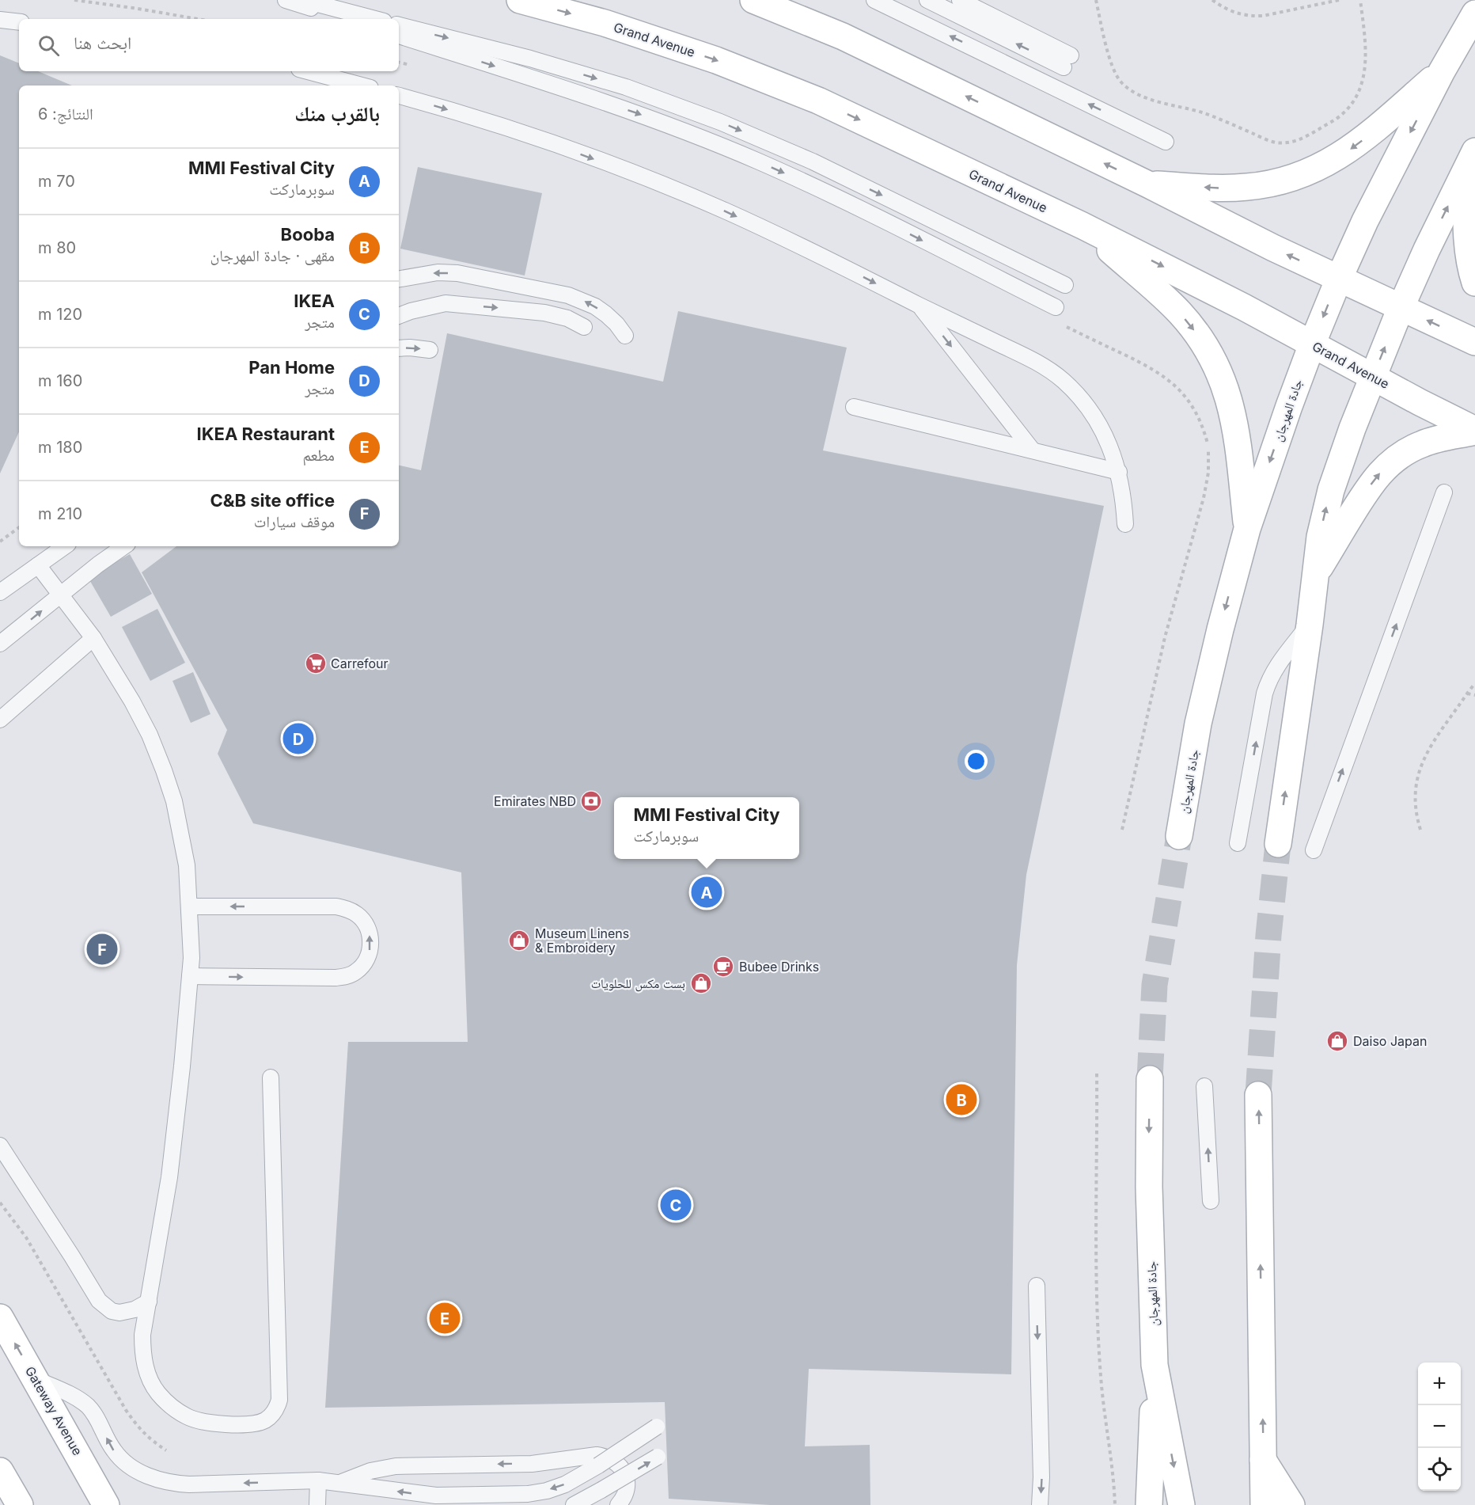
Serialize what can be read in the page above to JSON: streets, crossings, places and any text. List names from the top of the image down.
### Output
{
  "streets": {
    "main road": ["Grand Avenue", "جادة المهرجان", "Gateway Avenue"]
  },
  "crossings": [
    ["Grand Avenue", "جادة المهرجان"]
  ],
  "places": {
    "supermarket": ["Carrefour"],
    "bank": ["Emirates NBD"],
    "shop": ["Museum Linens & Embroidery", "بست مكس للحلويات", "Daiso Japan"],
    "cafe": ["Bubee Drinks"]
  },
  "page": {
    "search": "ابحث هنا",
    "heading": ["بالقرب منك", "النتائج: 6"],
    "list": [
      {
        "mark": "A",
        "name": "MMI Festival City",
        "note": "سوبرماركت",
        "value": "70 m"
      },
      {
        "mark": "B",
        "name": "Booba",
        "note": "مقهى · جادة المهرجان",
        "value": "80 m"
      },
      {
        "mark": "C",
        "name": "IKEA",
        "note": "متجر",
        "value": "120 m"
      },
      {
        "mark": "D",
        "name": "Pan Home",
        "note": "متجر",
        "value": "160 m"
      },
      {
        "mark": "E",
        "name": "IKEA Restaurant",
        "note": "مطعم",
        "value": "180 m"
      },
      {
        "mark": "F",
        "name": "C&B site office",
        "note": "موقف سيارات",
        "value": "210 m"
      }
    ],
    "pins": [
      "D",
      "A",
      "F",
      "B",
      "C",
      "E"
    ],
    "popup": ["MMI Festival City", "سوبرماركت"],
    "map_buttons": ["+", "−"]
  }
}
